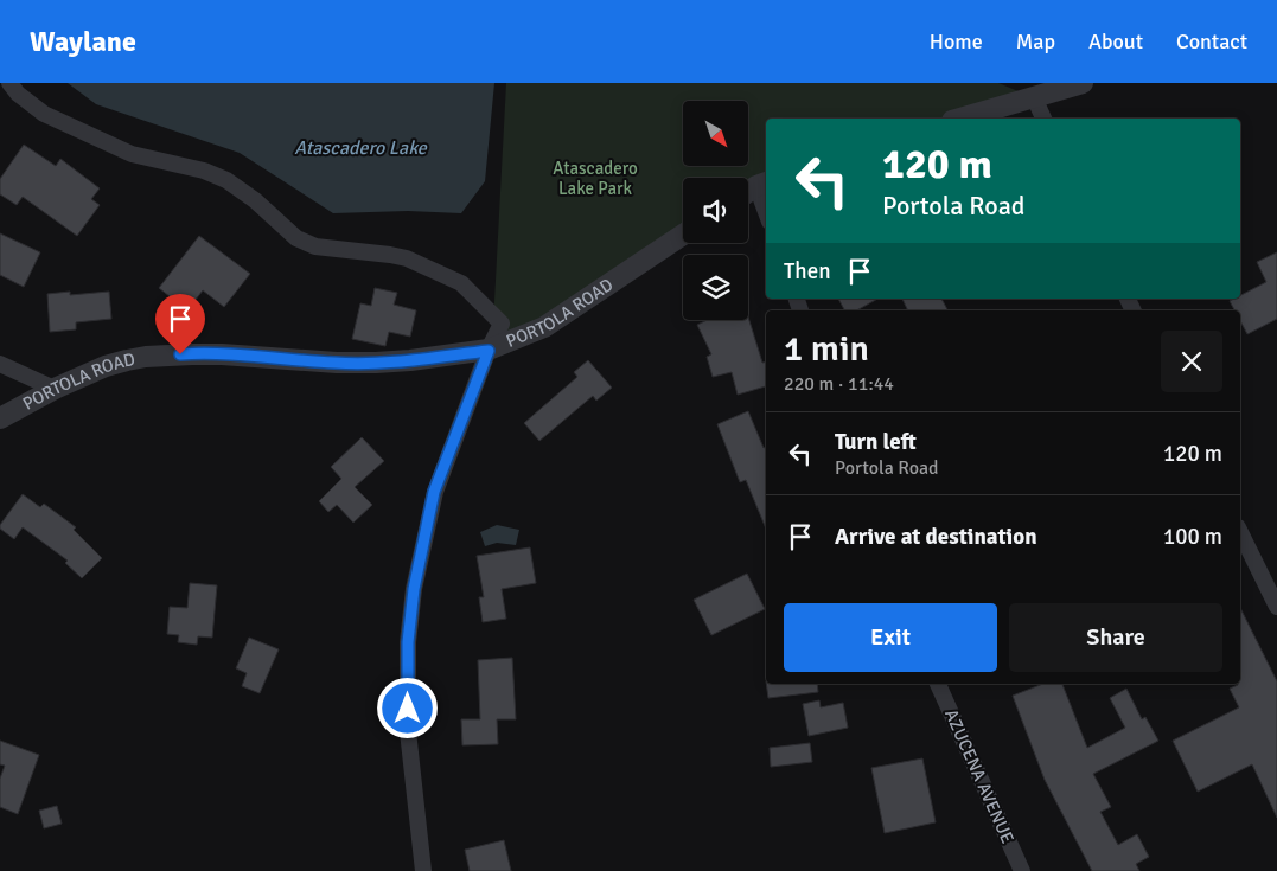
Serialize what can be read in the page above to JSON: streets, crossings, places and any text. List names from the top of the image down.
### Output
{
  "streets": {
    "street": ["PORTOLA ROAD", "AZUCENA AVENUE"]
  },
  "water": ["Atascadero Lake"],
  "parks": ["Atascadero Lake Park"],
  "north": "bottom right",
  "page": {
    "header": "Waylane",
    "nav": [
      "Home",
      "Map",
      "About",
      "Contact"
    ],
    "turn": ["120 m", "Portola Road"],
    "then": "Then",
    "heading": ["1 min", "220 m · 11:44"],
    "list": [
      {
        "name": "Turn left",
        "note": "Portola Road",
        "value": "120 m"
      },
      {
        "name": "Arrive at destination",
        "value": "100 m"
      }
    ],
    "buttons": ["Exit", "Share"]
  }
}
